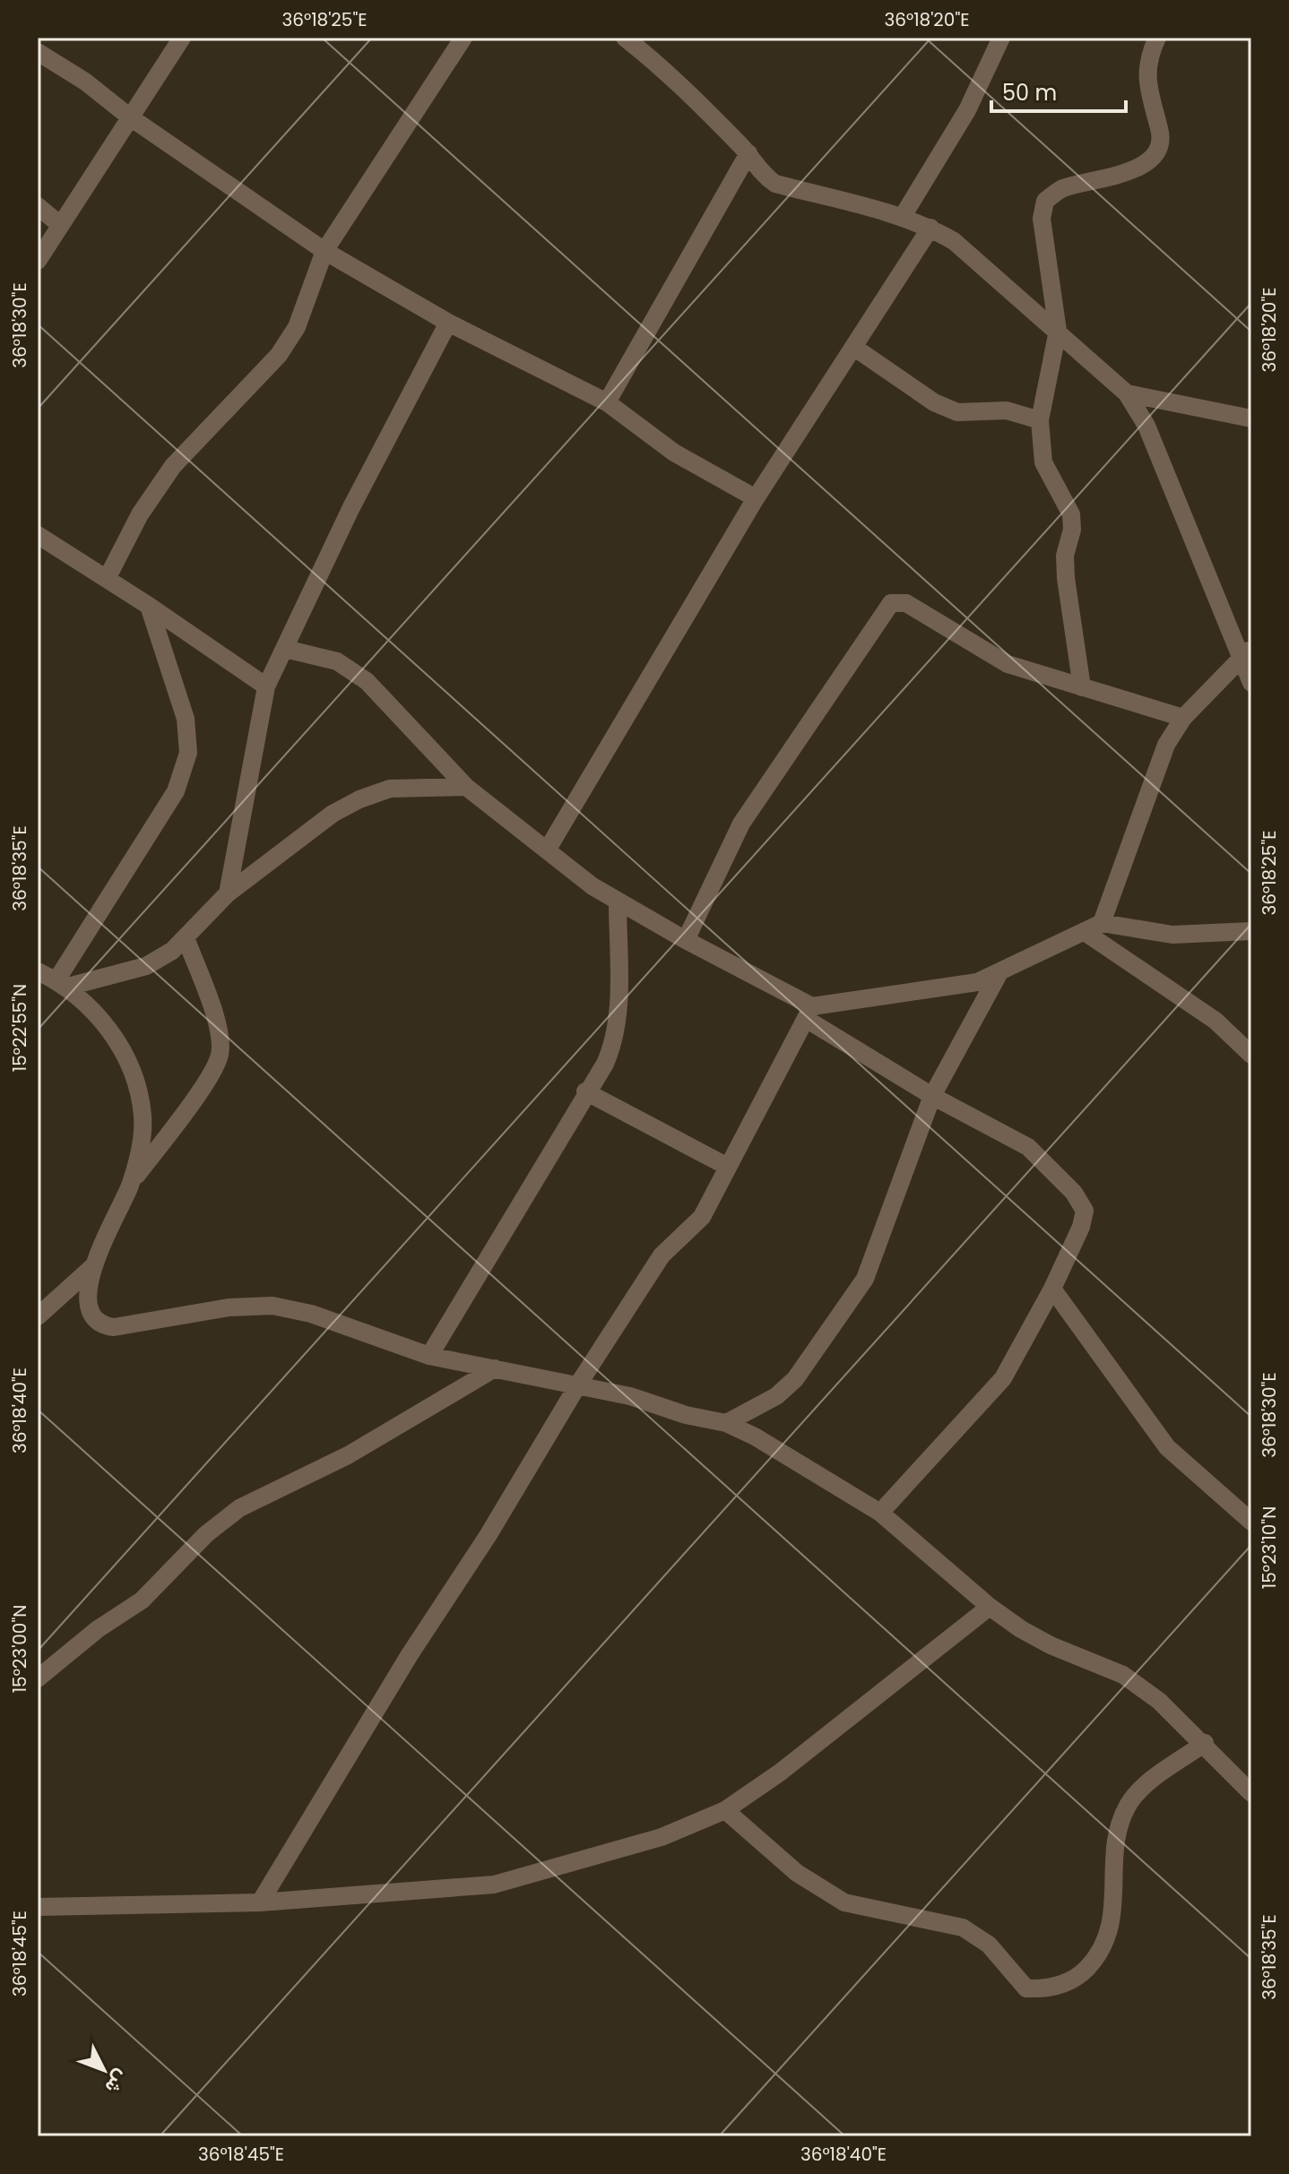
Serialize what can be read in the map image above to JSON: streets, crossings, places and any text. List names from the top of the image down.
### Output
{
  "scale_bar": "50 m",
  "north": "bottom right",
  "coordinates": [
    "36°18'25\"E",
    "36°18'20\"E",
    "36°18'30\"E",
    "36°18'35\"E",
    "15°22'55\"N",
    "36°18'40\"E",
    "15°23'10\"N",
    "15°23'00\"N",
    "36°18'45\"E"
  ]
}
